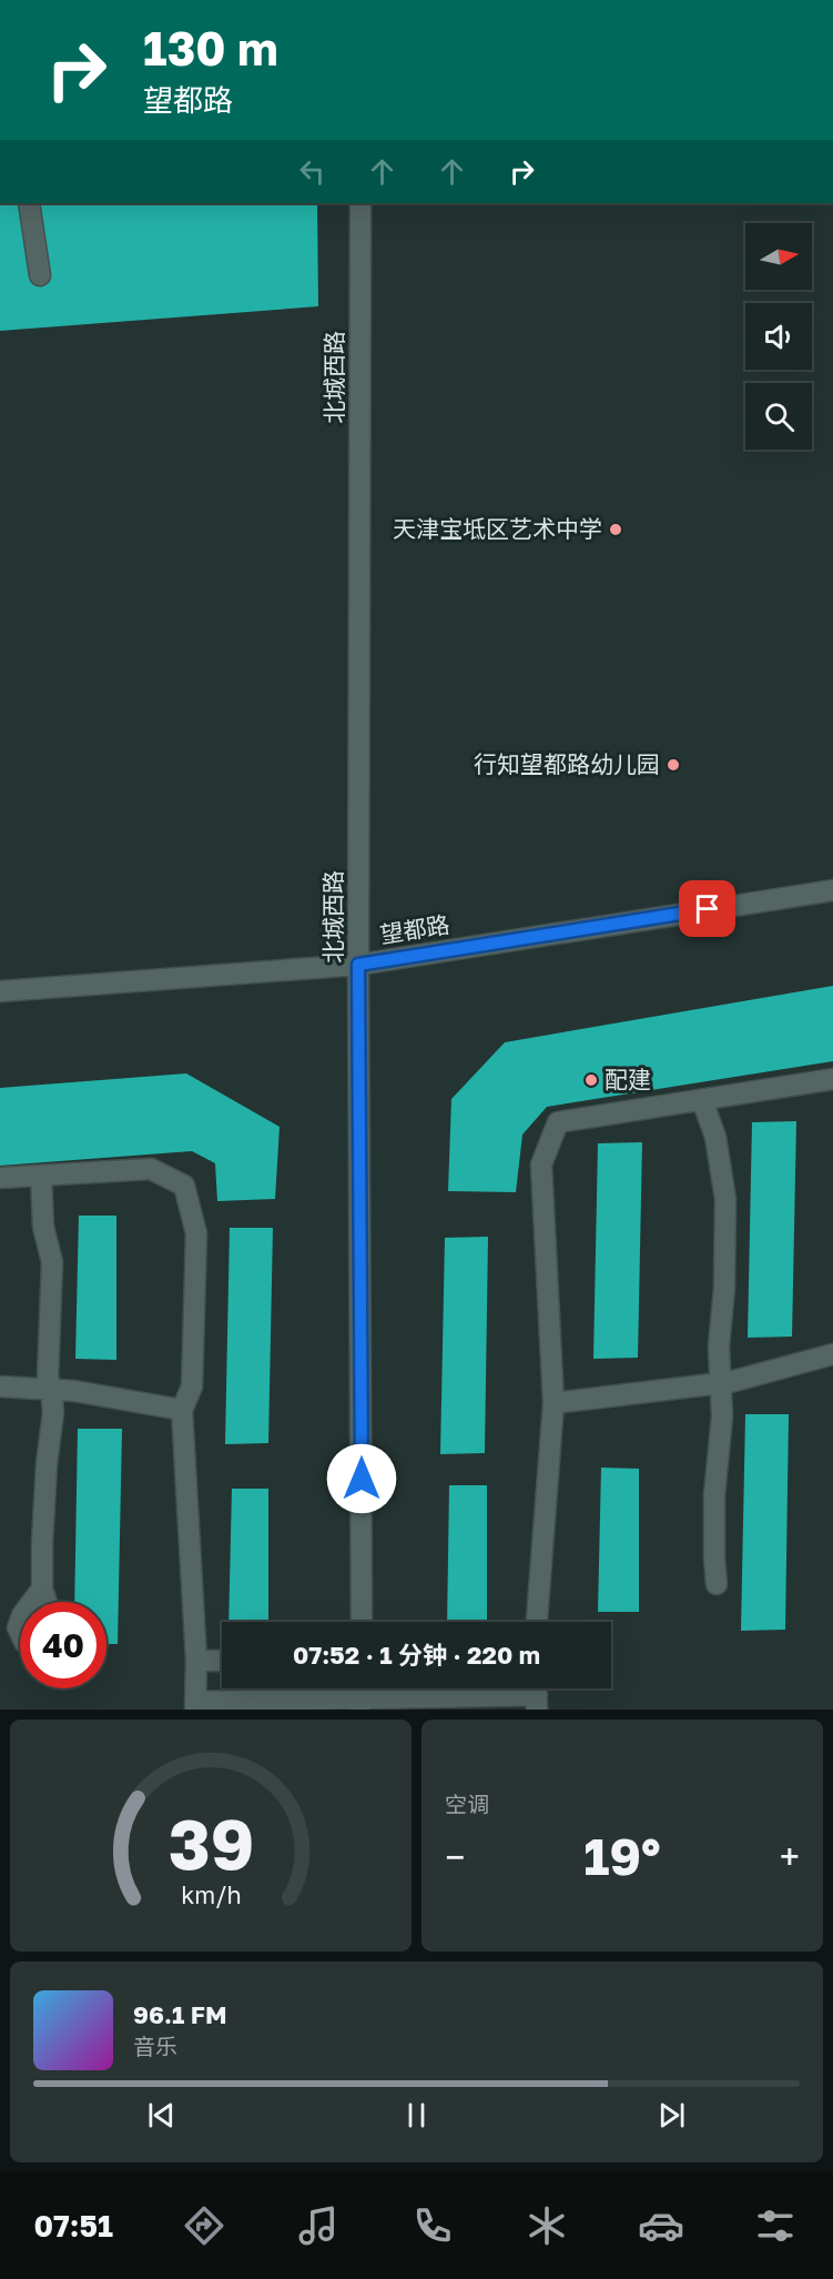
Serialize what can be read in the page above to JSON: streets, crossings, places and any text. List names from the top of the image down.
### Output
{
  "streets": {
    "street": ["北城西路", "望都路"]
  },
  "crossings": [
    ["北城西路", "望都路"]
  ],
  "places": ["天津宝坻区艺术中学", "行知望都路幼儿园", "配建"],
  "north": "right",
  "page": {
    "turn": ["130 m", "望都路"],
    "limit": "40",
    "trip": "07:52 · 1 分钟 · 220 m",
    "tile": "空调",
    "heat": ["−", "19°", "+"],
    "song": ["96.1 FM", "音乐"],
    "tabs": "07:51",
    "gauge": ["39", "km/h"]
  }
}
